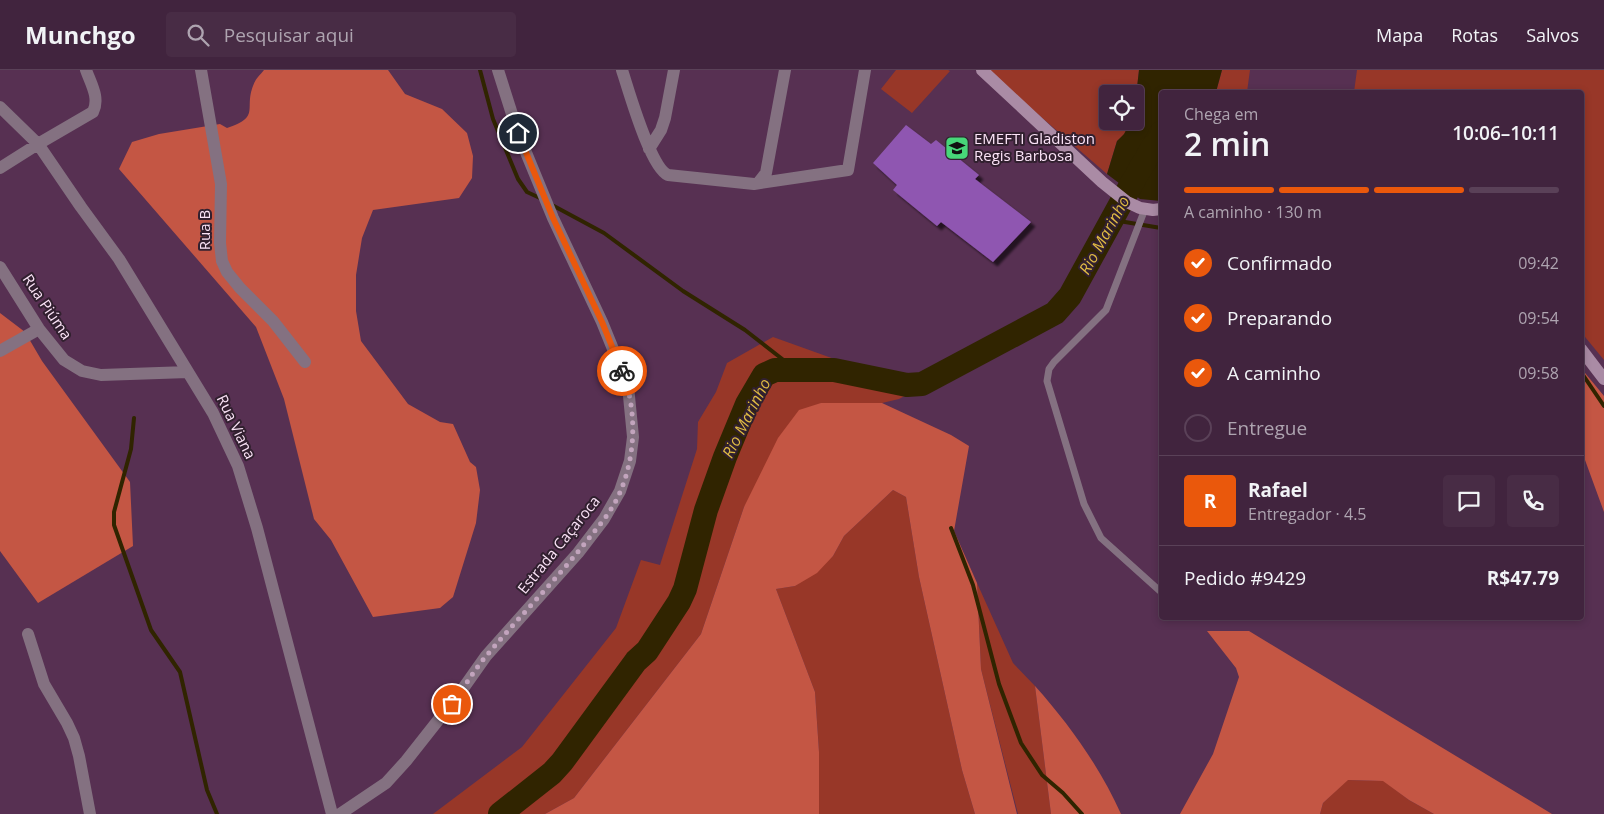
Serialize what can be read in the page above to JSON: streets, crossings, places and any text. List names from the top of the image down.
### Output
{
  "streets": {
    "street": [
      "Rua B",
      "Rua Piúma",
      "Rua Viana",
      "Estrada Caçaroca"
    ]
  },
  "crossings": [
    ["Rua Piúma", "Rua Viana"]
  ],
  "water": ["Rio Marinho"],
  "places": {
    "school or university": ["EMEFTI Gladiston Regis Barbosa"]
  },
  "page": {
    "header": "Munchgo",
    "search": "Pesquisar aqui",
    "nav": ["Mapa", "Rotas", "Salvos"],
    "heading": ["2 min", "Chega em", "10:06–10:11"],
    "panel": [
      "Rafael",
      "Entregador · 4.5",
      "Pedido #9429",
      "R$47.79"
    ],
    "bar": "A caminho · 130 m",
    "list": [
      ["Confirmado", "09:42"],
      ["Preparando", "09:54"],
      ["A caminho", "09:58"],
      "Entregue"
    ],
    "round": "R"
  }
}
